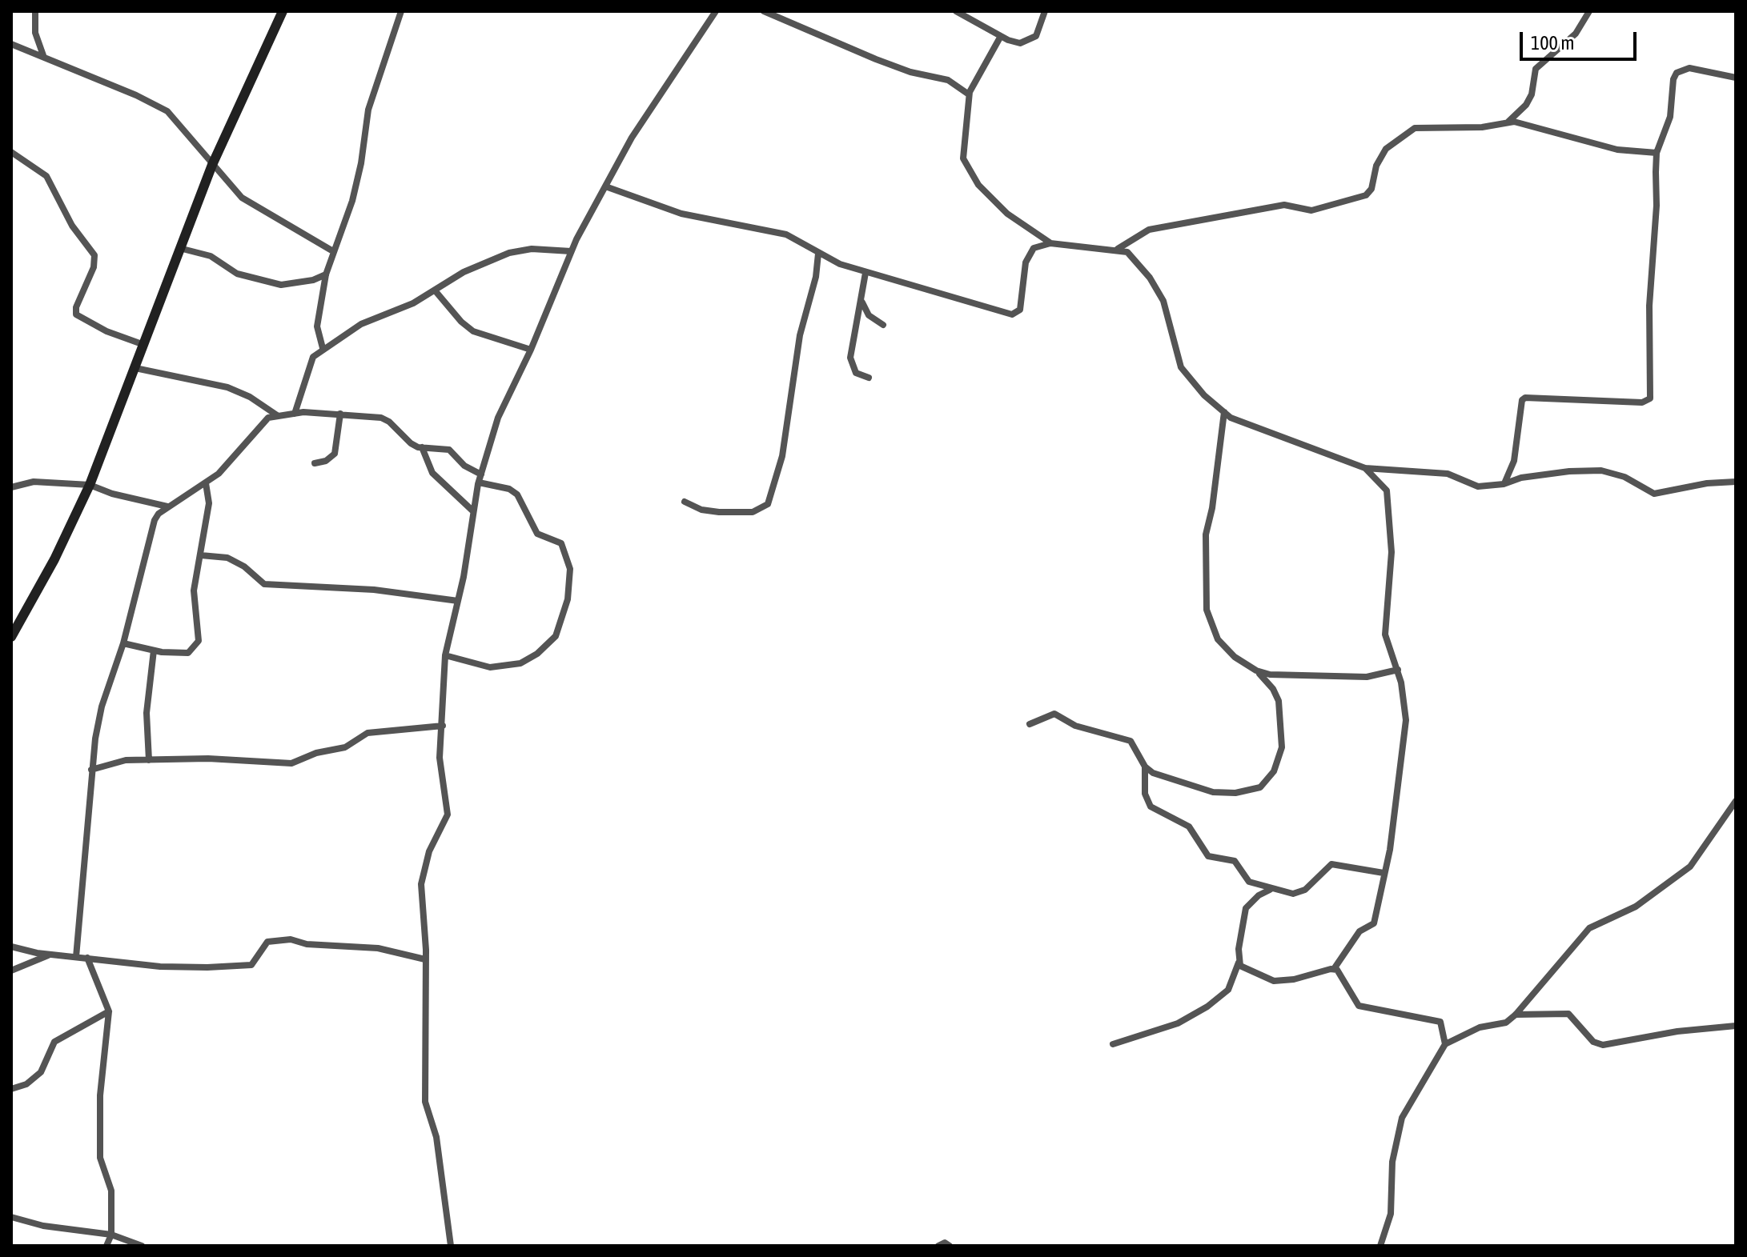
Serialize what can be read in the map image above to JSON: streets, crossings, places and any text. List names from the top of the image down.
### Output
{
  "scale_bar": "100 m"
}
